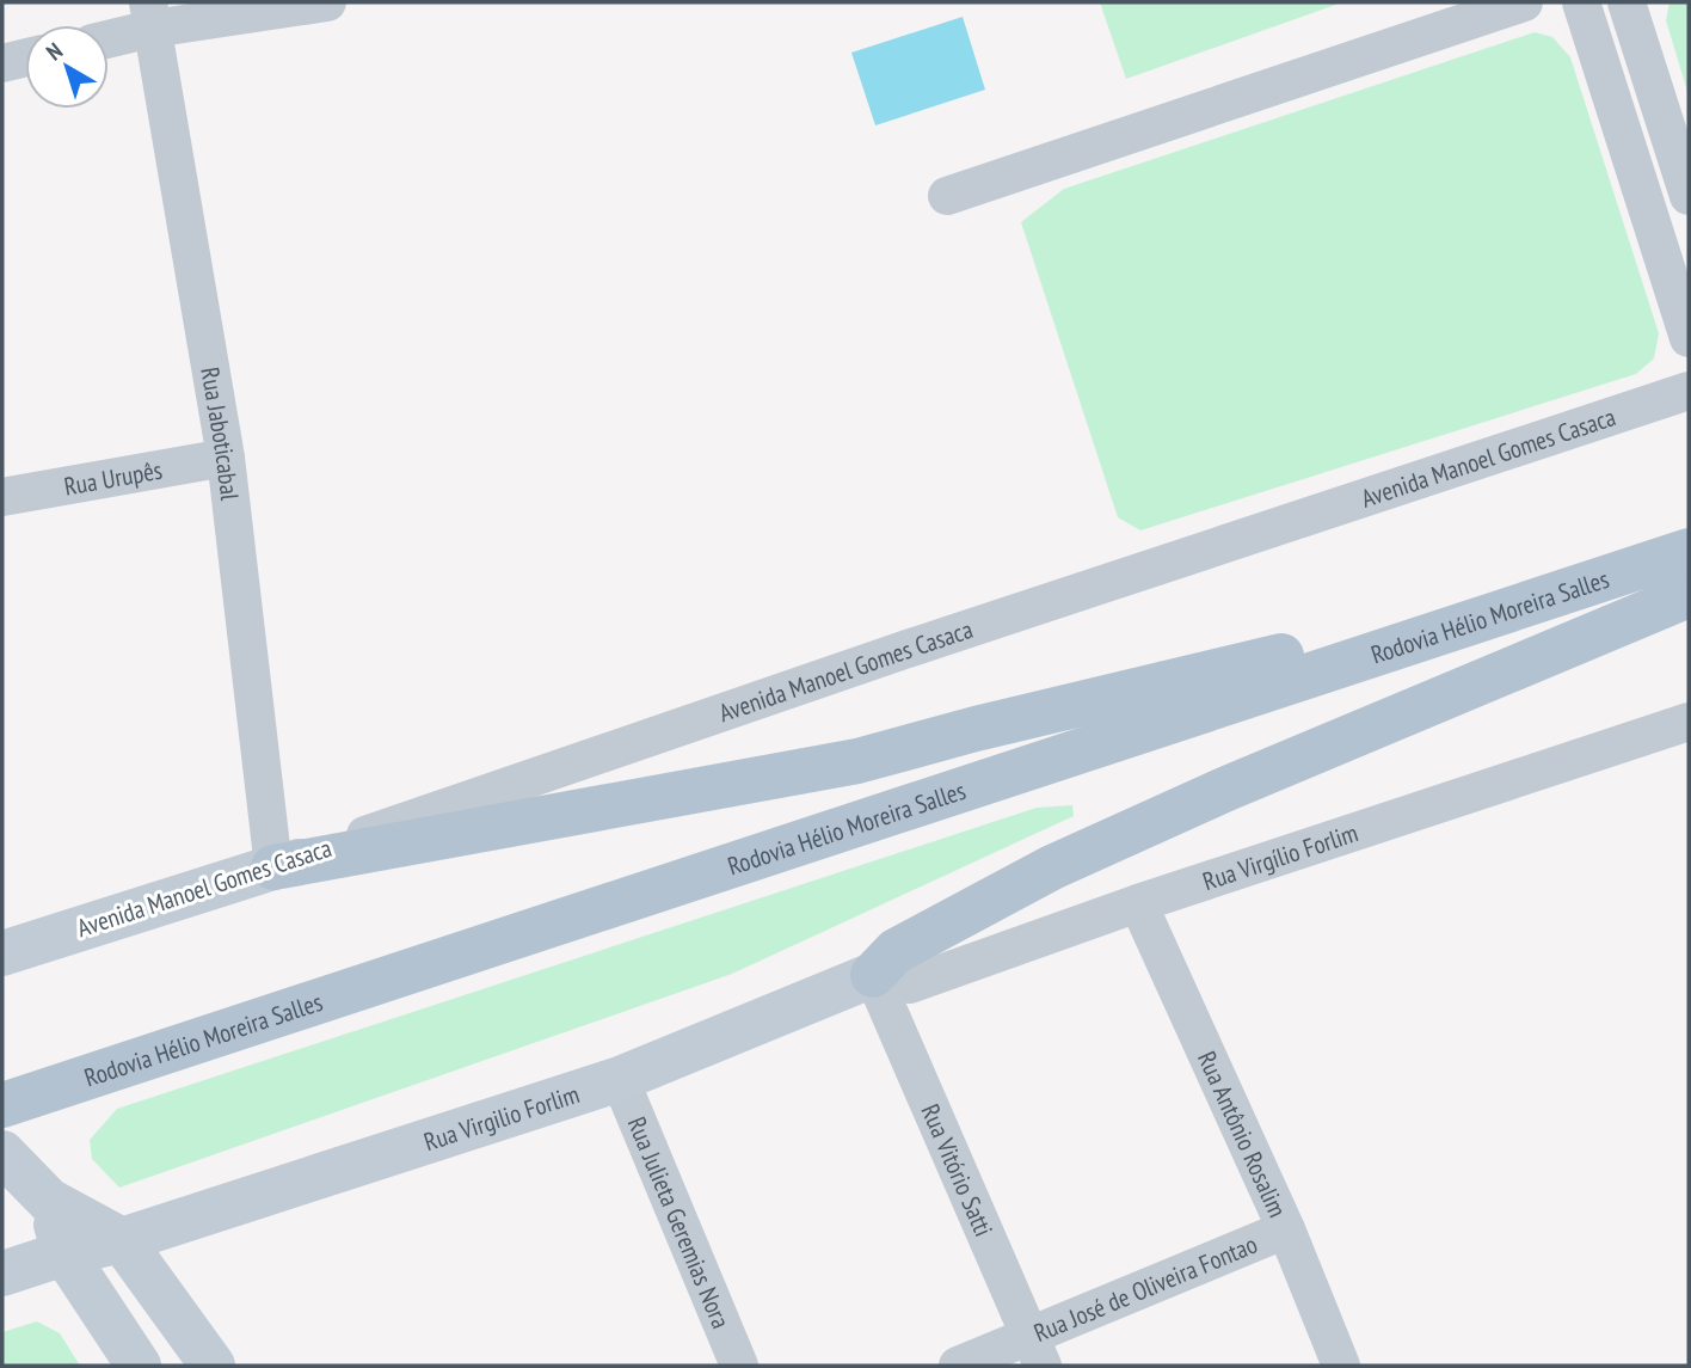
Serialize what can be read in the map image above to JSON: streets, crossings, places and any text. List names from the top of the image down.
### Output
{
  "streets": {
    "main road": ["Avenida Manoel Gomes Casaca", "Rodovia Hélio Moreira Salles", "Rua Virgilio Forlim"],
    "street": [
      "Rua Jaboticabal",
      "Rua Urupês",
      "Rua Virgílio Forlim",
      "Rua Antônio Rosalim",
      "Rua Vitório Satti",
      "Rua Julieta Geremias Nora",
      "Rua José de Oliveira Fontao"
    ]
  },
  "crossings": [
    ["Rua Jaboticabal", "Avenida Manoel Gomes Casaca"],
    ["Rua Jaboticabal", "Rua Urupês"],
    ["Rua Virgílio Forlim", "Rua Virgilio Forlim"],
    ["Rua Virgílio Forlim", "Rua Antônio Rosalim"],
    ["Rua Virgílio Forlim", "Rua Vitório Satti"],
    ["Rua Virgilio Forlim", "Rua Vitório Satti"],
    ["Rua Virgilio Forlim", "Rua Julieta Geremias Nora"],
    ["Rua Antônio Rosalim", "Rua José de Oliveira Fontao"],
    ["Rua Vitório Satti", "Rua José de Oliveira Fontao"]
  ],
  "north": "top left"
}
